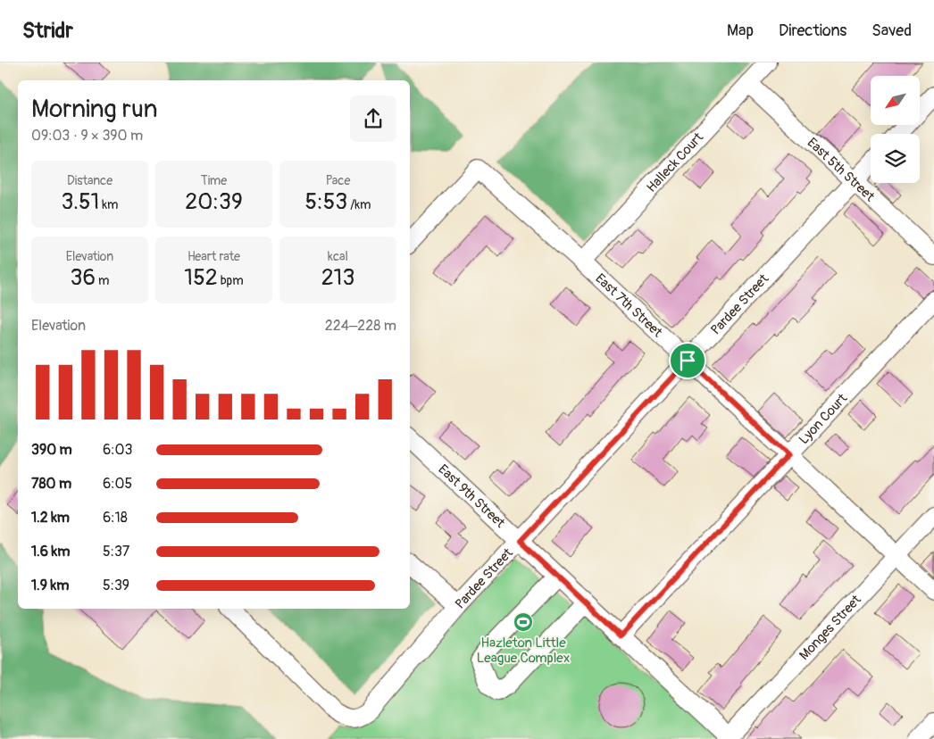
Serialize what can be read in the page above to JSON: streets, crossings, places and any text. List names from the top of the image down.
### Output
{
  "streets": {
    "street": [
      "Halleck Court",
      "East 5th Street",
      "Pardee Street",
      "East 7th Street",
      "Lyon Court",
      "East 9th Street",
      "Monges Street"
    ]
  },
  "crossings": [
    ["Halleck Court", "East 5th Street"],
    ["Halleck Court", "East 7th Street"],
    ["East 5th Street", "Pardee Street"],
    ["Pardee Street", "East 7th Street"],
    ["Pardee Street", "East 9th Street"],
    ["East 7th Street", "Lyon Court"],
    ["East 7th Street", "Monges Street"],
    ["Lyon Court", "East 9th Street"],
    ["East 9th Street", "Monges Street"]
  ],
  "places": {
    "sports": ["Hazleton Little League Complex"]
  },
  "north": "bottom left",
  "page": {
    "header": "Stridr",
    "nav": ["Map", "Directions", "Saved"],
    "heading": ["Morning run", "09:03 · 9 × 390 m"],
    "stats": [
      ["Distance", "3.51 km"],
      ["Time", "20:39"],
      ["Pace", "5:53 /km"],
      ["Elevation", "36 m"],
      ["Heart rate", "152 bpm"],
      ["kcal", "213"]
    ],
    "chart": ["Elevation", "224–228 m"],
    "list": [
      {
        "name": "390 m",
        "note": "6:03"
      },
      {
        "name": "780 m",
        "note": "6:05"
      },
      {
        "name": "1.2 km",
        "note": "6:18"
      },
      {
        "name": "1.6 km",
        "note": "5:37"
      },
      {
        "name": "1.9 km",
        "note": "5:39"
      }
    ]
  }
}
